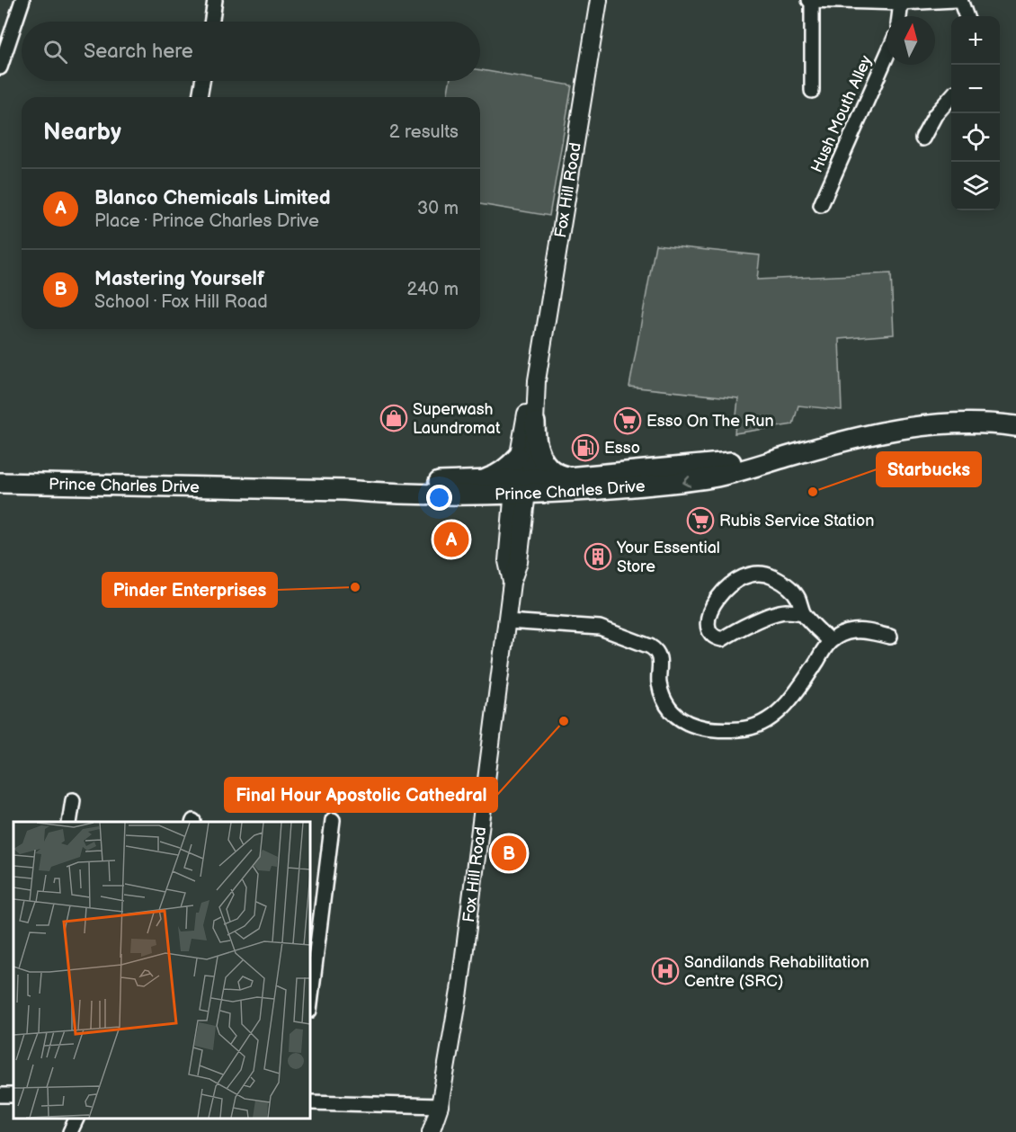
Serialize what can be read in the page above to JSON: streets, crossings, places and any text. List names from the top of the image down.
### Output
{
  "streets": {
    "highway": ["Prince Charles Drive"],
    "main road": ["Fox Hill Road"],
    "street": ["Hush Mouth Alley"]
  },
  "crossings": [
    ["Fox Hill Road", "Prince Charles Drive"]
  ],
  "places": {
    "shop": ["Superwash Laundromat"],
    "supermarket": ["Esso On The Run", "Rubis Service Station"],
    "fuel station": ["Esso"],
    "other": ["Starbucks", "Pinder Enterprises", "Final Hour Apostolic Cathedral"],
    "building": ["Your Essential Store"],
    "hospital": ["Sandilands Rehabilitation Centre (SRC)"]
  },
  "north": "top",
  "page": {
    "map_buttons": ["+", "−"],
    "search": "Search here",
    "heading": ["Nearby", "2 results"],
    "list": [
      {
        "mark": "A",
        "name": "Blanco Chemicals Limited",
        "note": "Place · Prince Charles Drive",
        "value": "30 m"
      },
      {
        "mark": "B",
        "name": "Mastering Yourself",
        "note": "School · Fox Hill Road",
        "value": "240 m"
      }
    ],
    "pins": ["A", "B"]
  }
}
